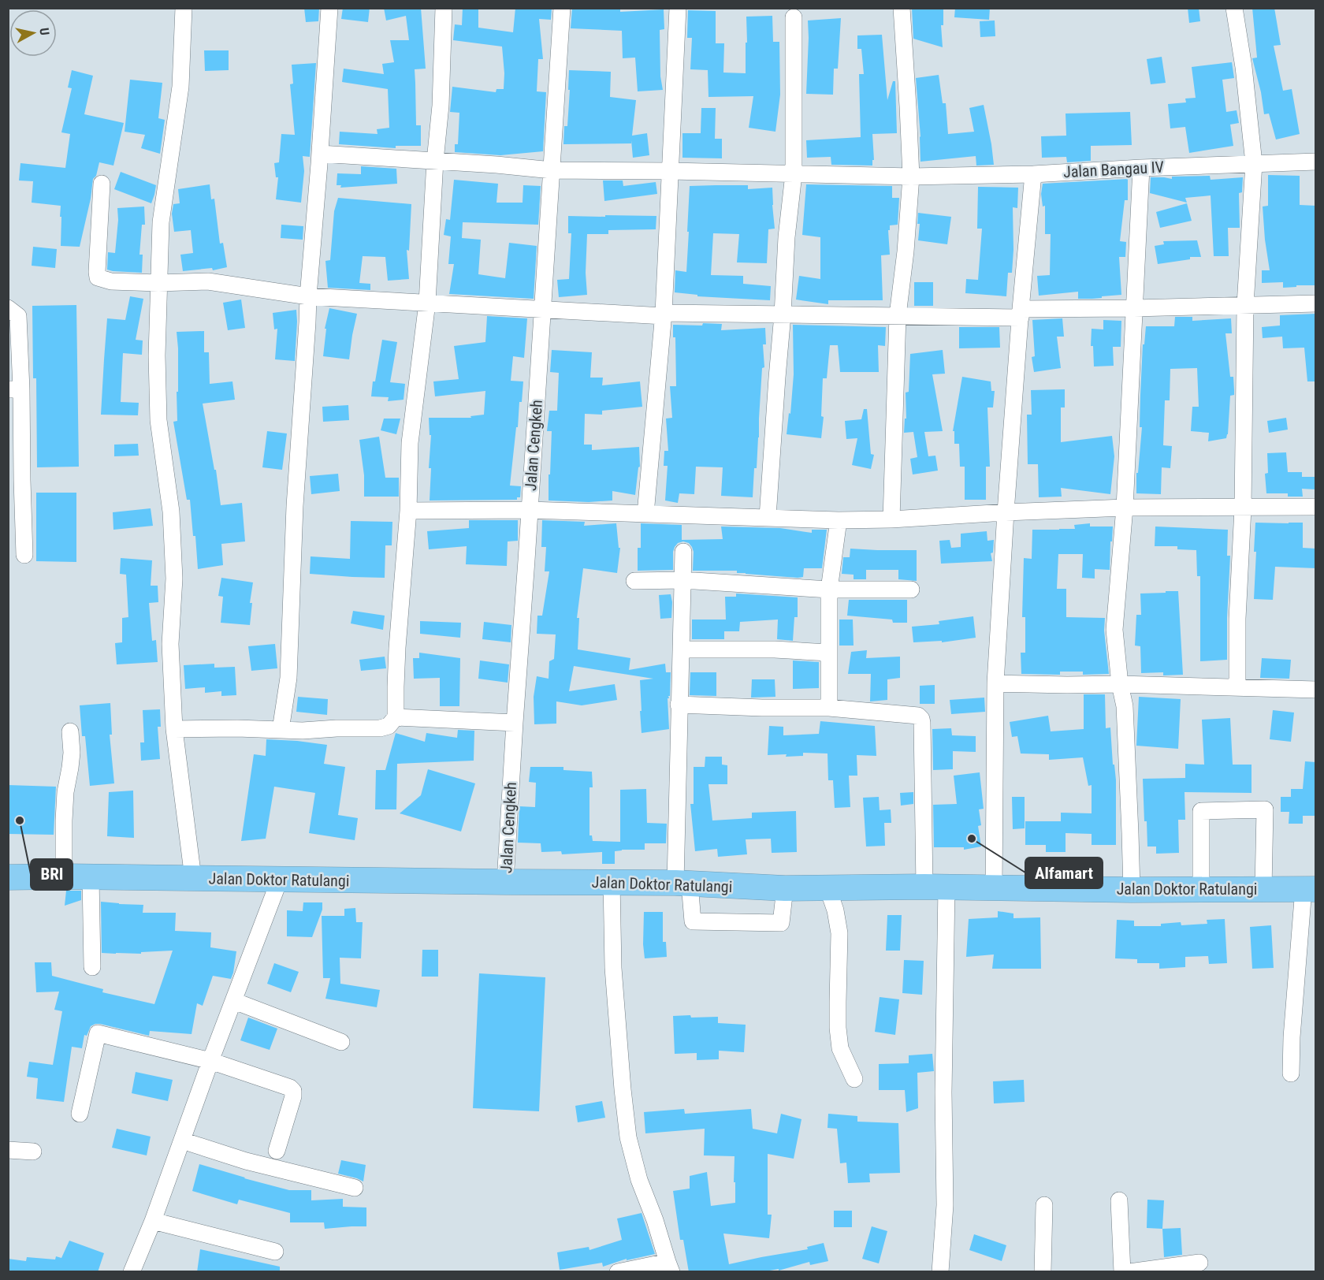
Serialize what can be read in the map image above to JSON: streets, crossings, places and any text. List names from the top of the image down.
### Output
{
  "streets": {
    "highway": ["Jalan Doktor Ratulangi"],
    "street": ["Jalan Bangau IV", "Jalan Cengkeh"]
  },
  "crossings": [
    ["Jalan Bangau IV", "Jalan Cengkeh"],
    ["Jalan Cengkeh", "Jalan Doktor Ratulangi"]
  ],
  "places": ["BRI", "Alfamart"],
  "north": "right"
}
